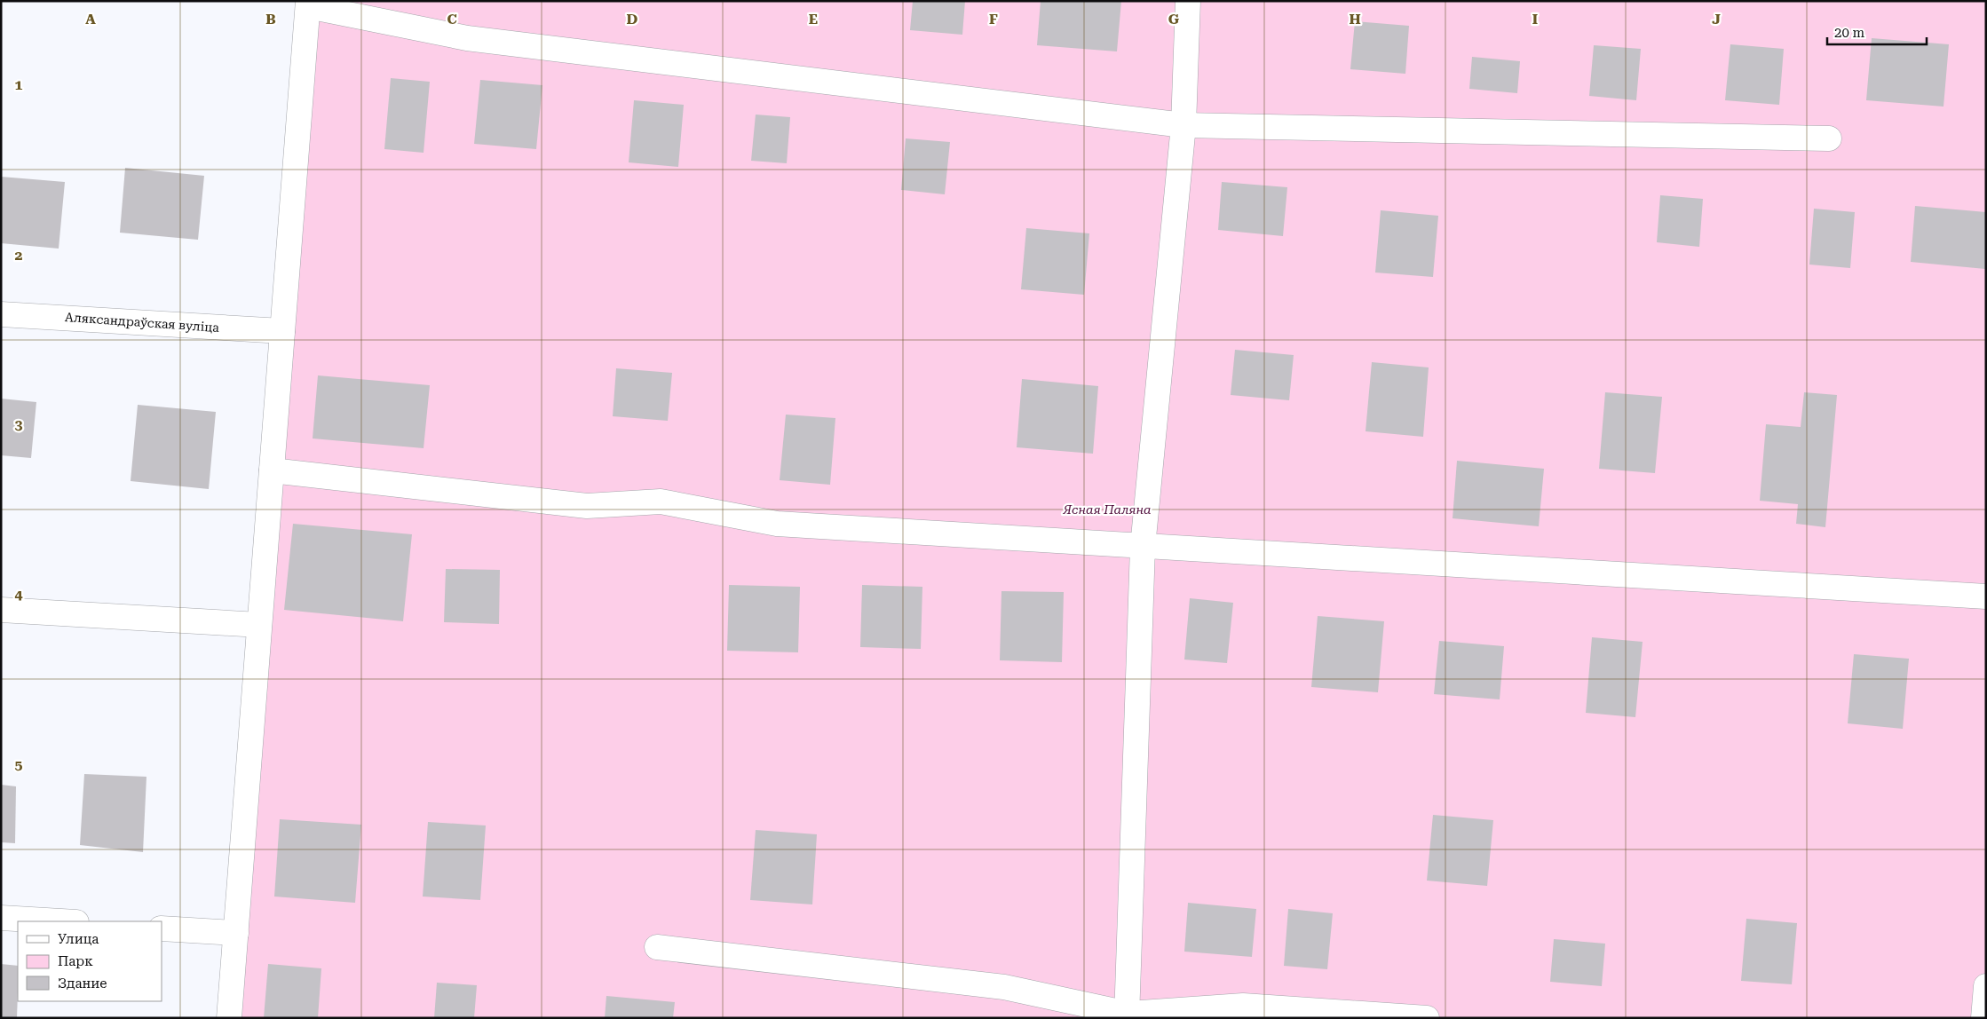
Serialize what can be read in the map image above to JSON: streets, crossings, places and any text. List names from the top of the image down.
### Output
{
  "streets": {
    "street": ["Аляксандраўская вуліца"]
  },
  "parks": ["Ясная Паляна"],
  "legend": ["Улица", "Парк", "Здание"],
  "scale_bar": "20 m",
  "grid": {
    "columns": [
      "A",
      "B",
      "C",
      "D",
      "E",
      "F",
      "G",
      "H",
      "I",
      "J"
    ],
    "rows": [
      "1",
      "2",
      "3",
      "4",
      "5"
    ]
  }
}
